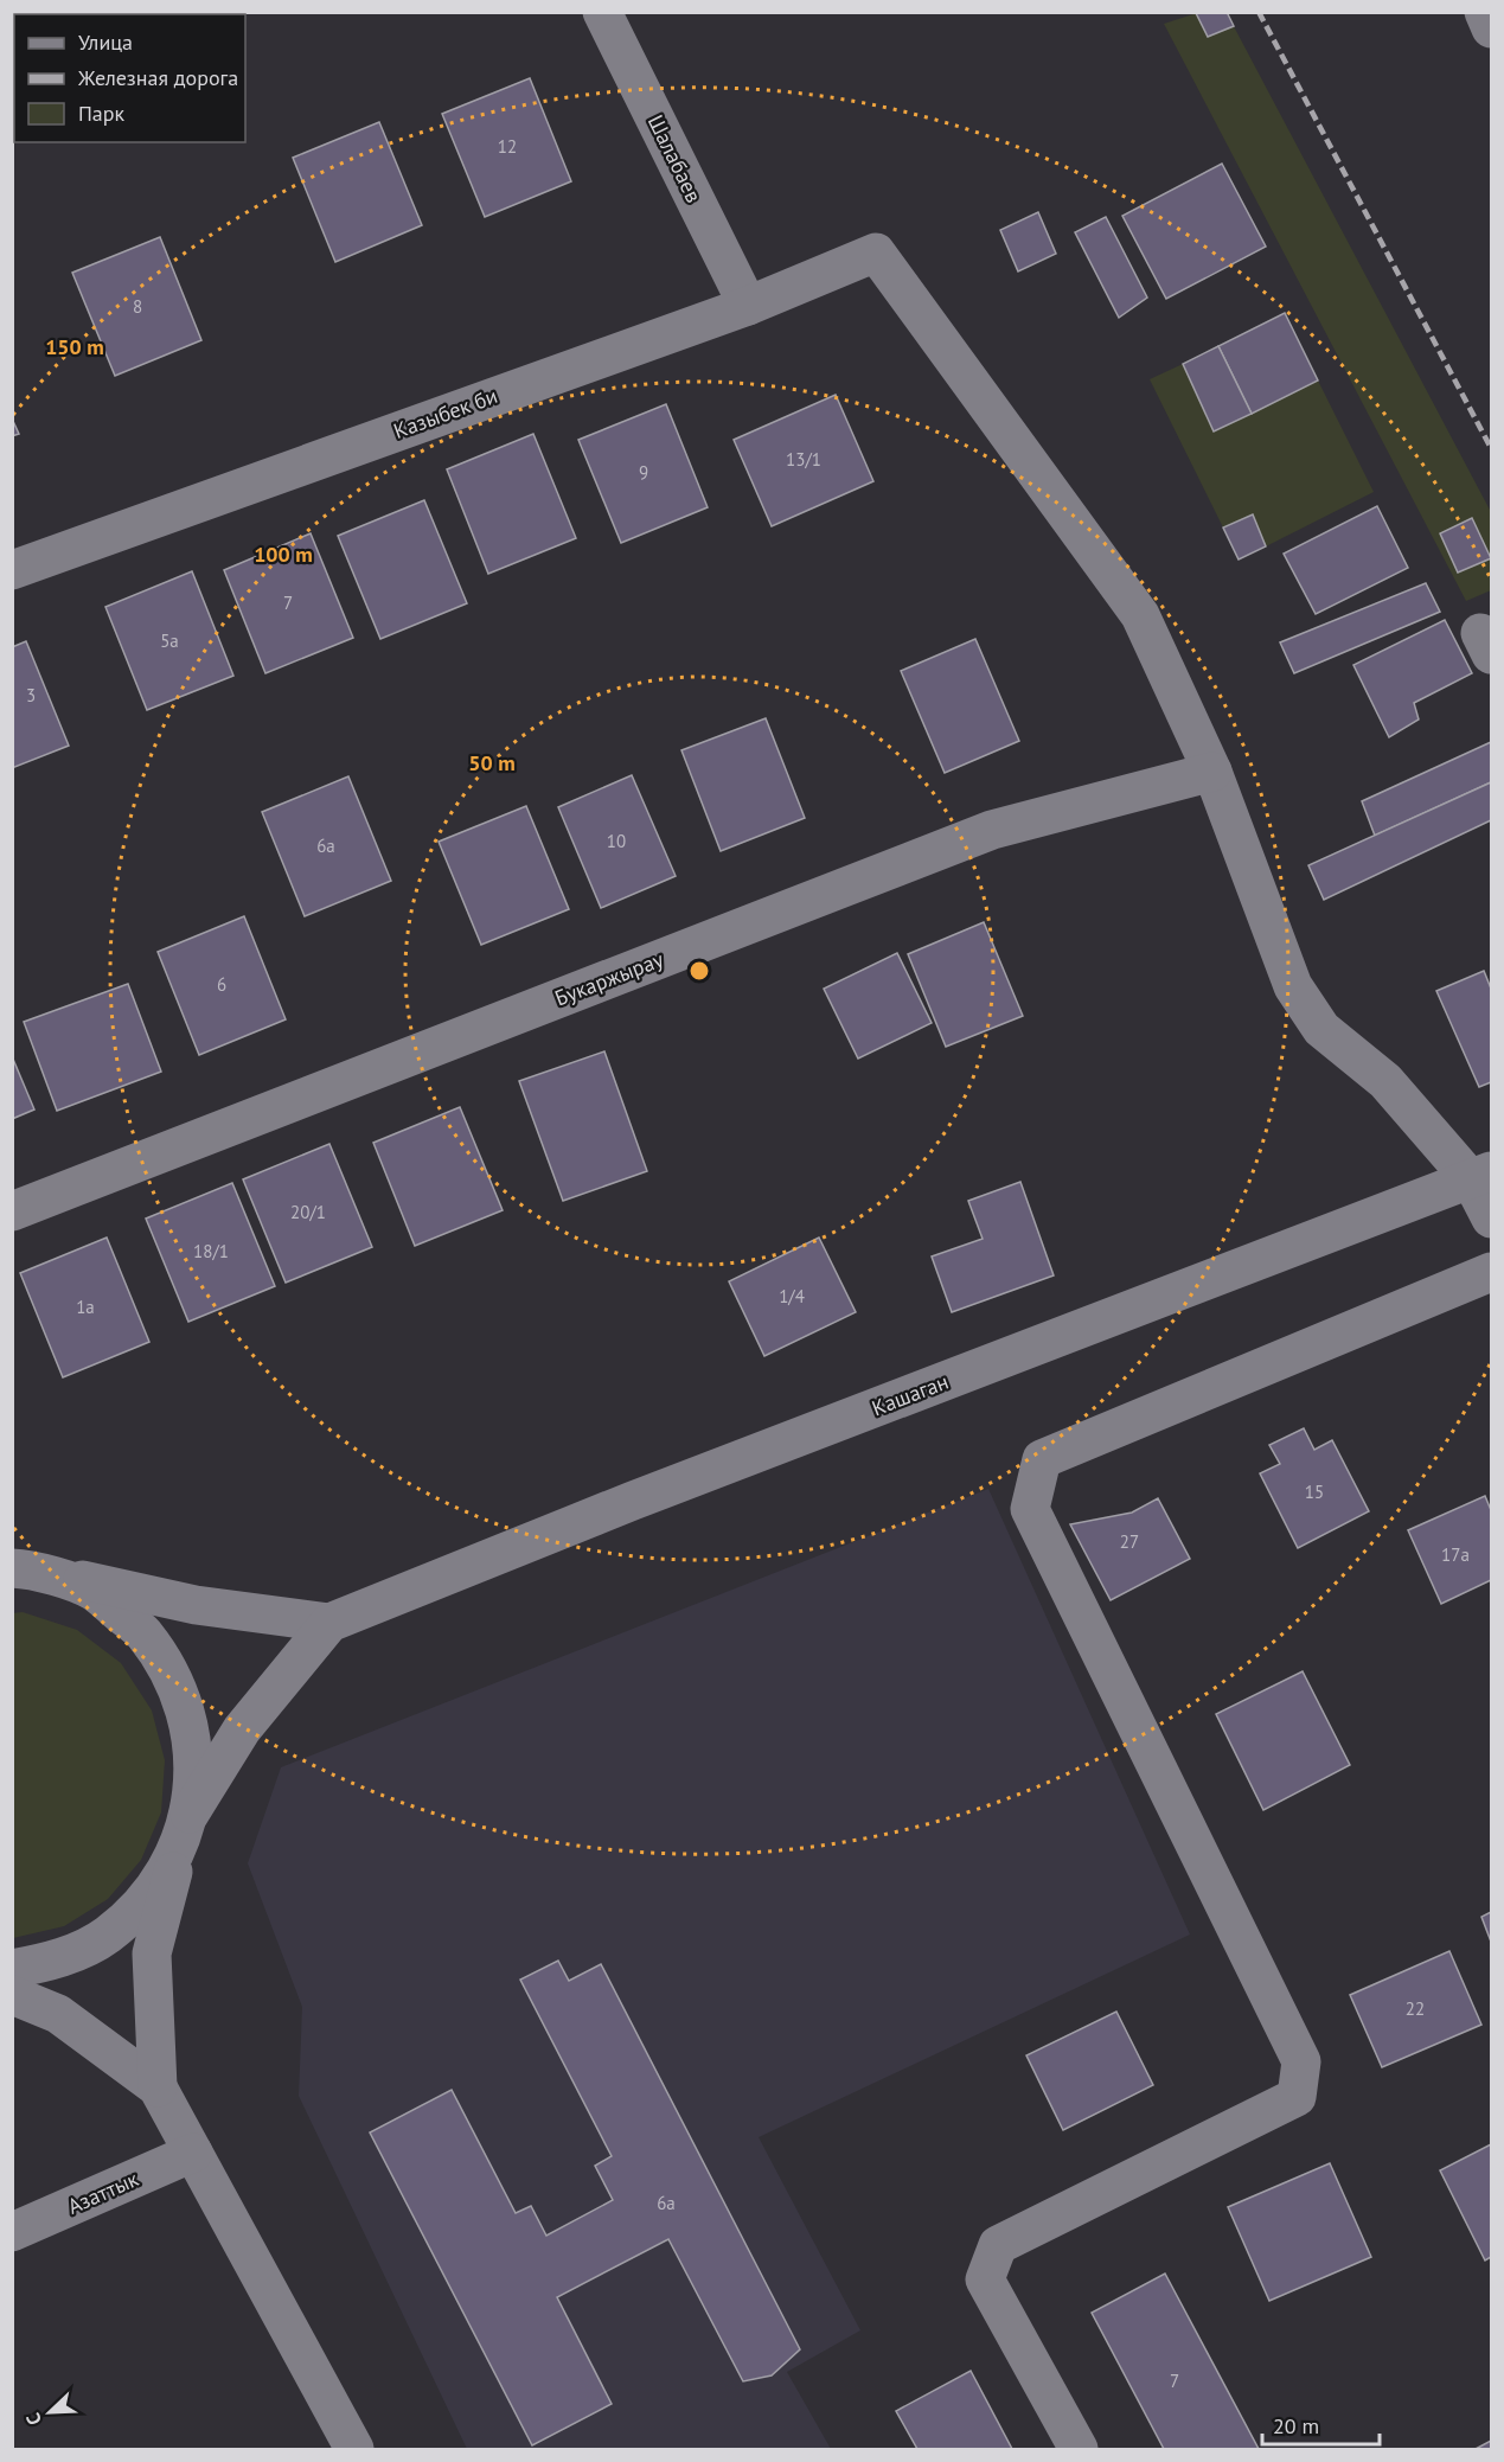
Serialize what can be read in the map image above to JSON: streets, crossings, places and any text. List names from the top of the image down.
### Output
{
  "streets": {
    "street": [
      "Шалабаев",
      "Казыбек би",
      "Букаржырау",
      "Кашаган",
      "Азаттык"
    ]
  },
  "crossings": [
    ["Шалабаев", "Казыбек би"],
    ["Казыбек би", "Букаржырау"]
  ],
  "house_numbers": [
    "12",
    "8",
    "13/1",
    "9",
    "7",
    "5а",
    "3",
    "10",
    "6а",
    "6",
    "20/1",
    "18/1",
    "1/4",
    "1а",
    "15",
    "27",
    "17а",
    "22",
    "6а",
    "7"
  ],
  "legend": ["Улица", "Железная дорога", "Парк"],
  "scale_bar": "20 m",
  "north": "bottom left",
  "rings": ["150 m", "100 m", "50 m"]
}
